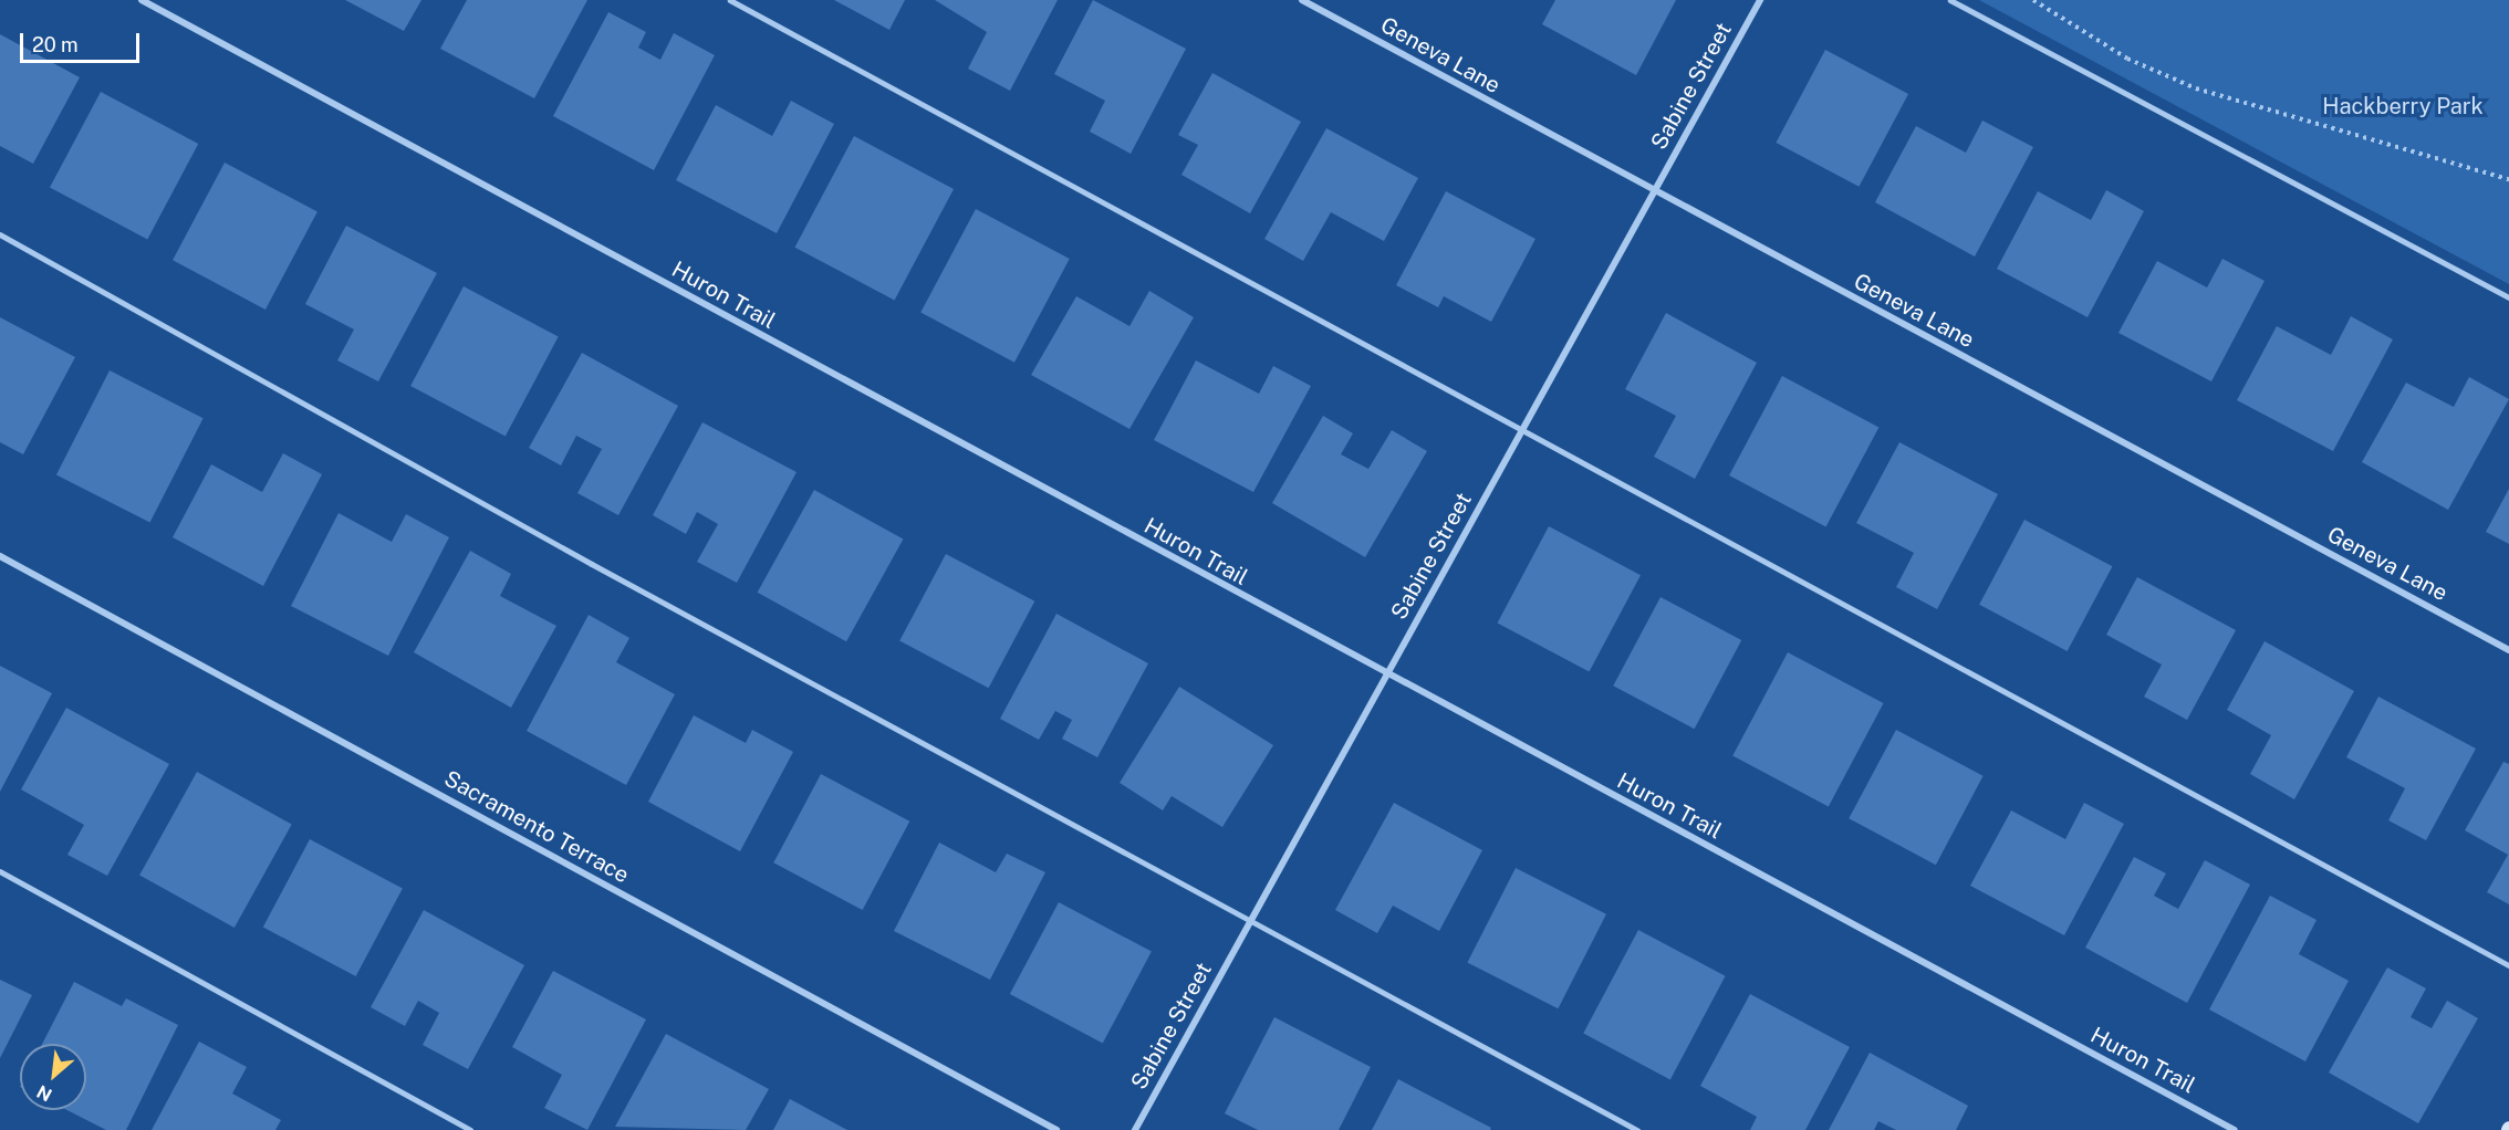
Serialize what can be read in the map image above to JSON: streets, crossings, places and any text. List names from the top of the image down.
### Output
{
  "streets": {
    "street": [
      "Geneva Lane",
      "Sabine Street",
      "Huron Trail",
      "Sacramento Terrace"
    ]
  },
  "crossings": [
    ["Geneva Lane", "Sabine Street"],
    ["Sabine Street", "Huron Trail"]
  ],
  "parks": ["Hackberry Park"],
  "scale_bar": "20 m",
  "north": "bottom left"
}
